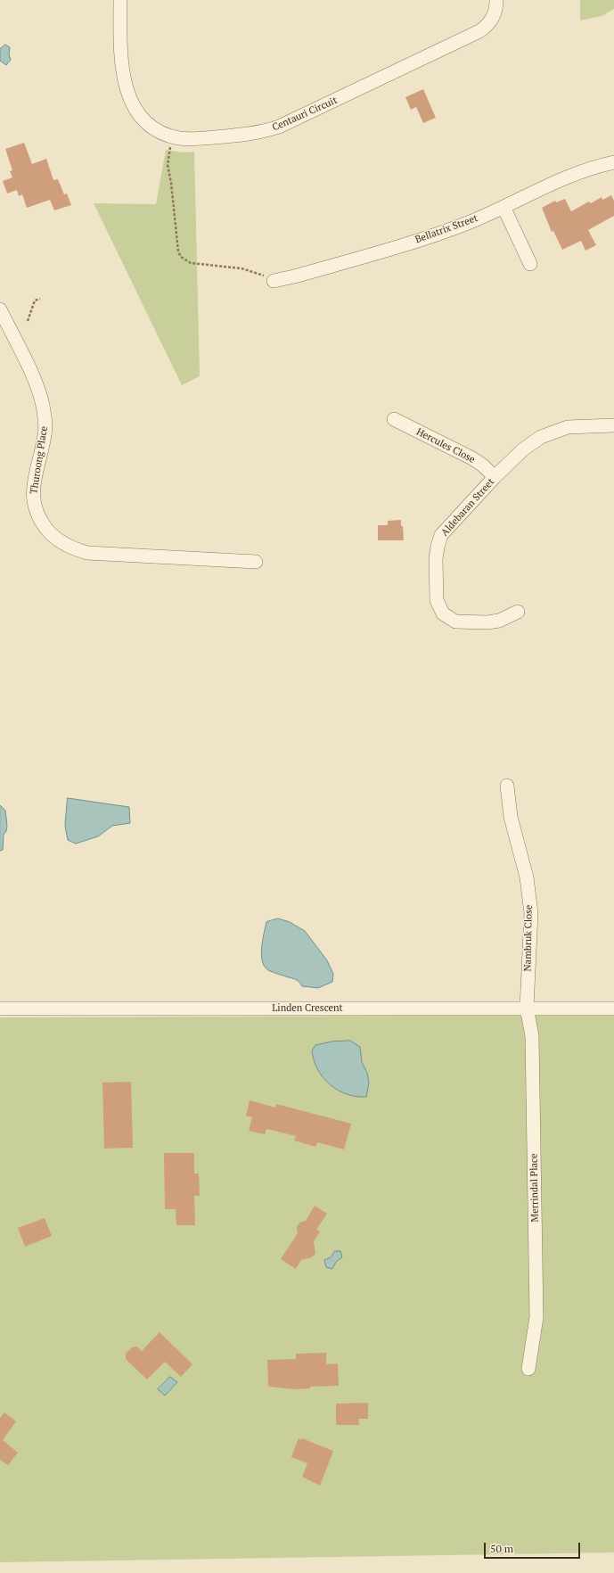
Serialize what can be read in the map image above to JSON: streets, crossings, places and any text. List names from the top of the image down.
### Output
{
  "streets": {
    "street": [
      "Centauri Circuit",
      "Bellatrix Street",
      "Hercules Close",
      "Thuroong Place",
      "Aldebaran Street",
      "Nambruk Close",
      "Linden Crescent",
      "Merrindal Place"
    ]
  },
  "crossings": [
    ["Hercules Close", "Aldebaran Street"],
    ["Nambruk Close", "Linden Crescent"],
    ["Nambruk Close", "Merrindal Place"],
    ["Linden Crescent", "Merrindal Place"]
  ],
  "scale_bar": "50 m"
}
